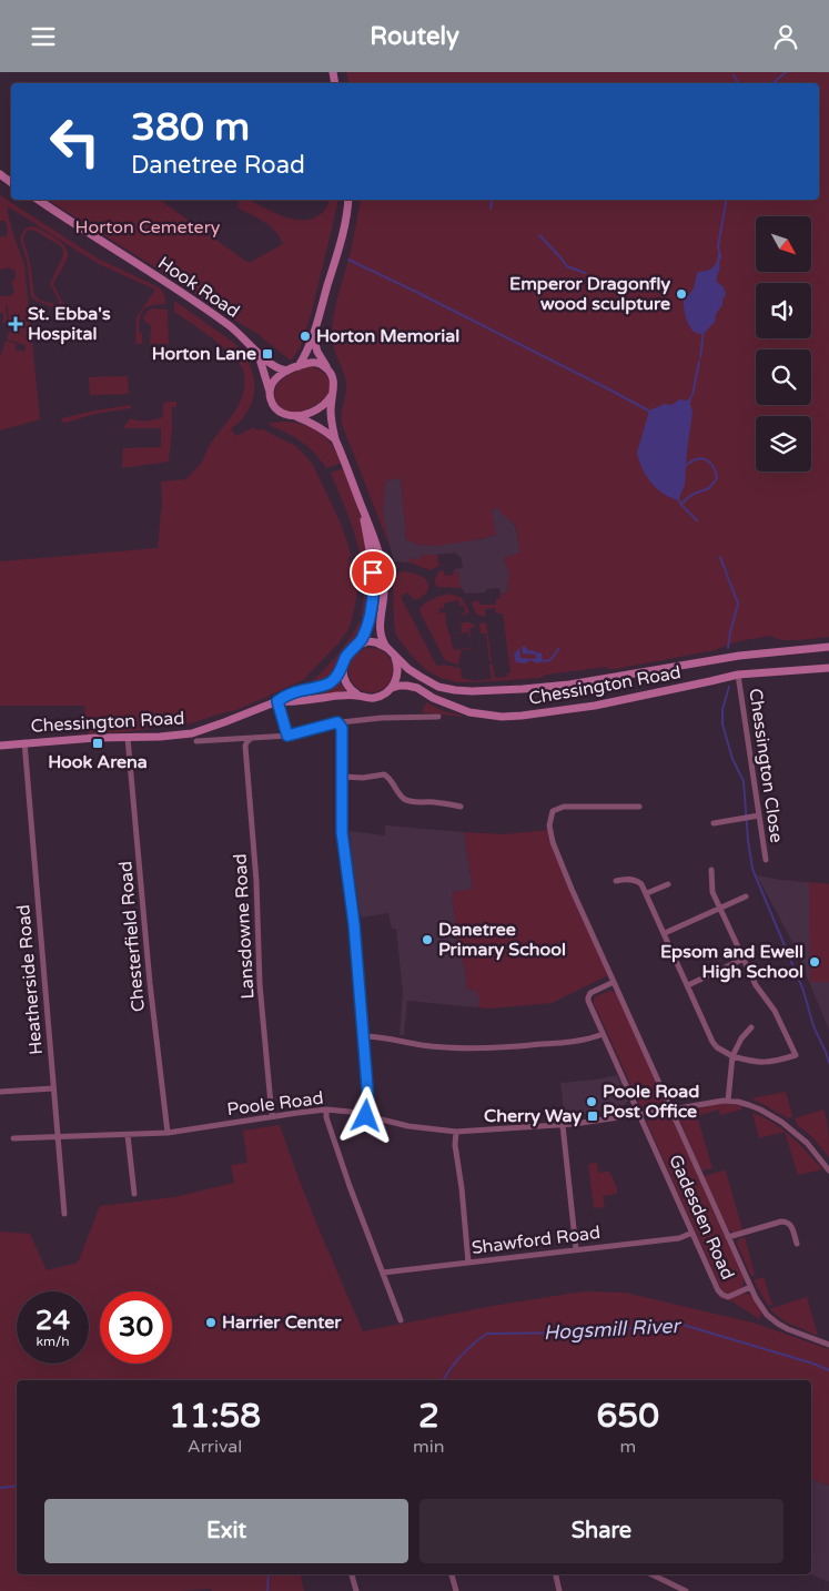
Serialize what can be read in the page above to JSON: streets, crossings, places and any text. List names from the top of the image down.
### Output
{
  "streets": {
    "main road": ["Hook Road", "Chessington Road"],
    "street": [
      "Chessington Close",
      "Lansdowne Road",
      "Chesterfield Road",
      "Heatherside Road",
      "Poole Road",
      "Gadesden Road",
      "Shawford Road"
    ]
  },
  "crossings": [
    ["Chessington Road", "Chessington Close"],
    ["Chessington Road", "Chesterfield Road"],
    ["Chessington Road", "Heatherside Road"],
    ["Lansdowne Road", "Poole Road"],
    ["Chesterfield Road", "Poole Road"],
    ["Heatherside Road", "Poole Road"],
    ["Poole Road", "Gadesden Road"],
    ["Gadesden Road", "Shawford Road"]
  ],
  "water": ["Hogsmill River"],
  "parks": ["Horton Cemetery"],
  "places": {
    "other": [
      "Emperor Dragonfly wood sculpture",
      "Horton Memorial",
      "Danetree Primary School",
      "Epsom and Ewell High School",
      "Poole Road Post Office",
      "Harrier Center"
    ],
    "health": ["St. Ebba's Hospital"],
    "transit": ["Horton Lane", "Hook Arena", "Cherry Way"]
  },
  "north": "bottom right",
  "page": {
    "header": "Routely",
    "turn": ["380 m", "Danetree Road"],
    "speed": "24 km/h",
    "limit": "30",
    "eta": [
      "11:58",
      "Arrival",
      "2",
      "min",
      "650",
      "m"
    ],
    "buttons": ["Exit", "Share"]
  }
}
